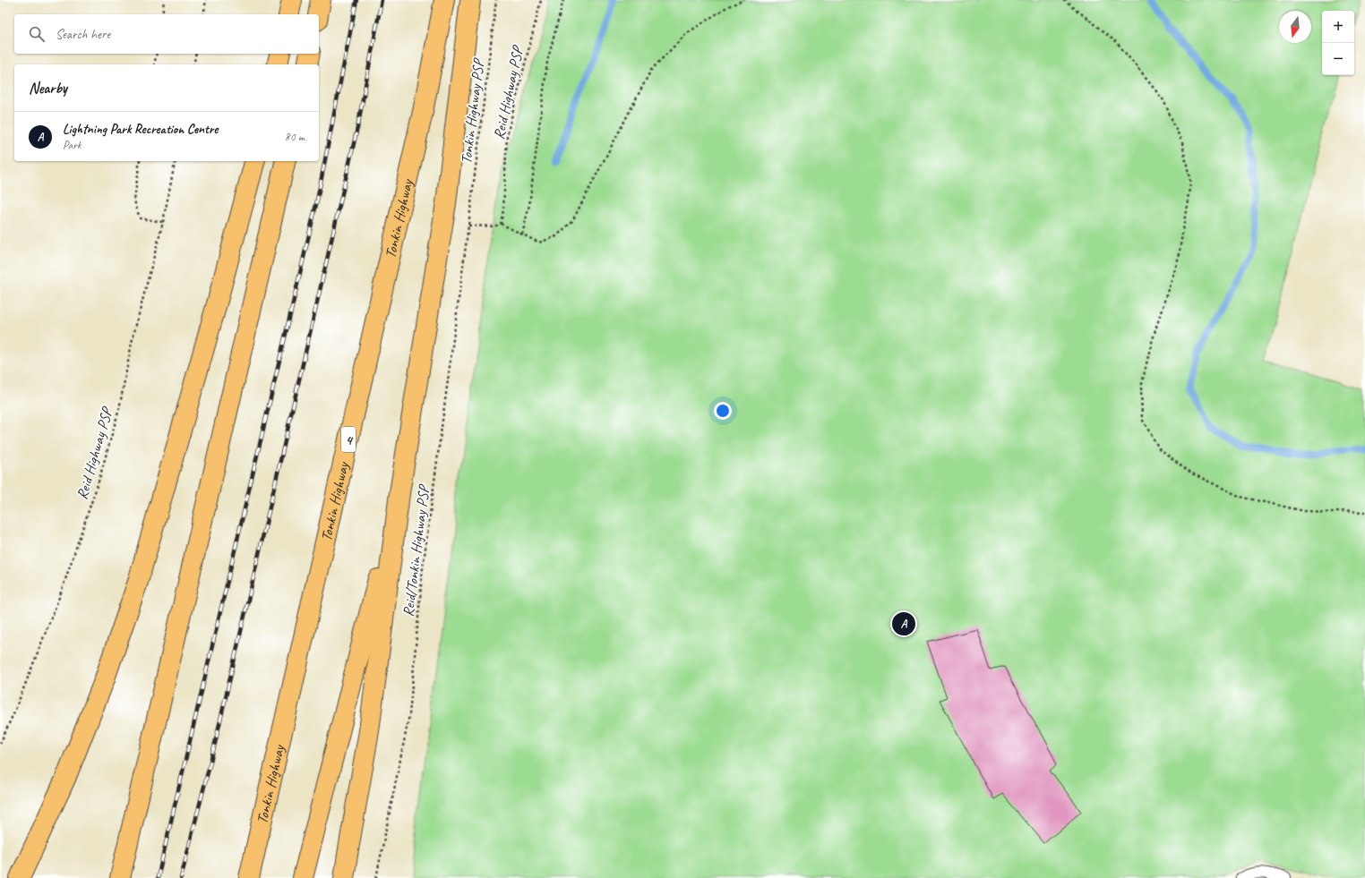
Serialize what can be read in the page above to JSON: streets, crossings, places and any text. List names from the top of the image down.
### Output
{
  "streets": {
    "highway": ["Tonkin Highway", "4"],
    "path": ["Reid Highway PSP", "Tonkin Highway PSP", "Reid/Tonkin Highway PSP"]
  },
  "crossings": [
    ["Tonkin Highway PSP", "Reid/Tonkin Highway PSP"]
  ],
  "north": "bottom",
  "page": {
    "map_buttons": ["+", "−"],
    "search": "Search here",
    "heading": "Nearby",
    "list": [
      {
        "mark": "A",
        "name": "Lightning Park Recreation Centre",
        "note": "Park",
        "value": "80 m"
      }
    ],
    "pins": "A"
  }
}
